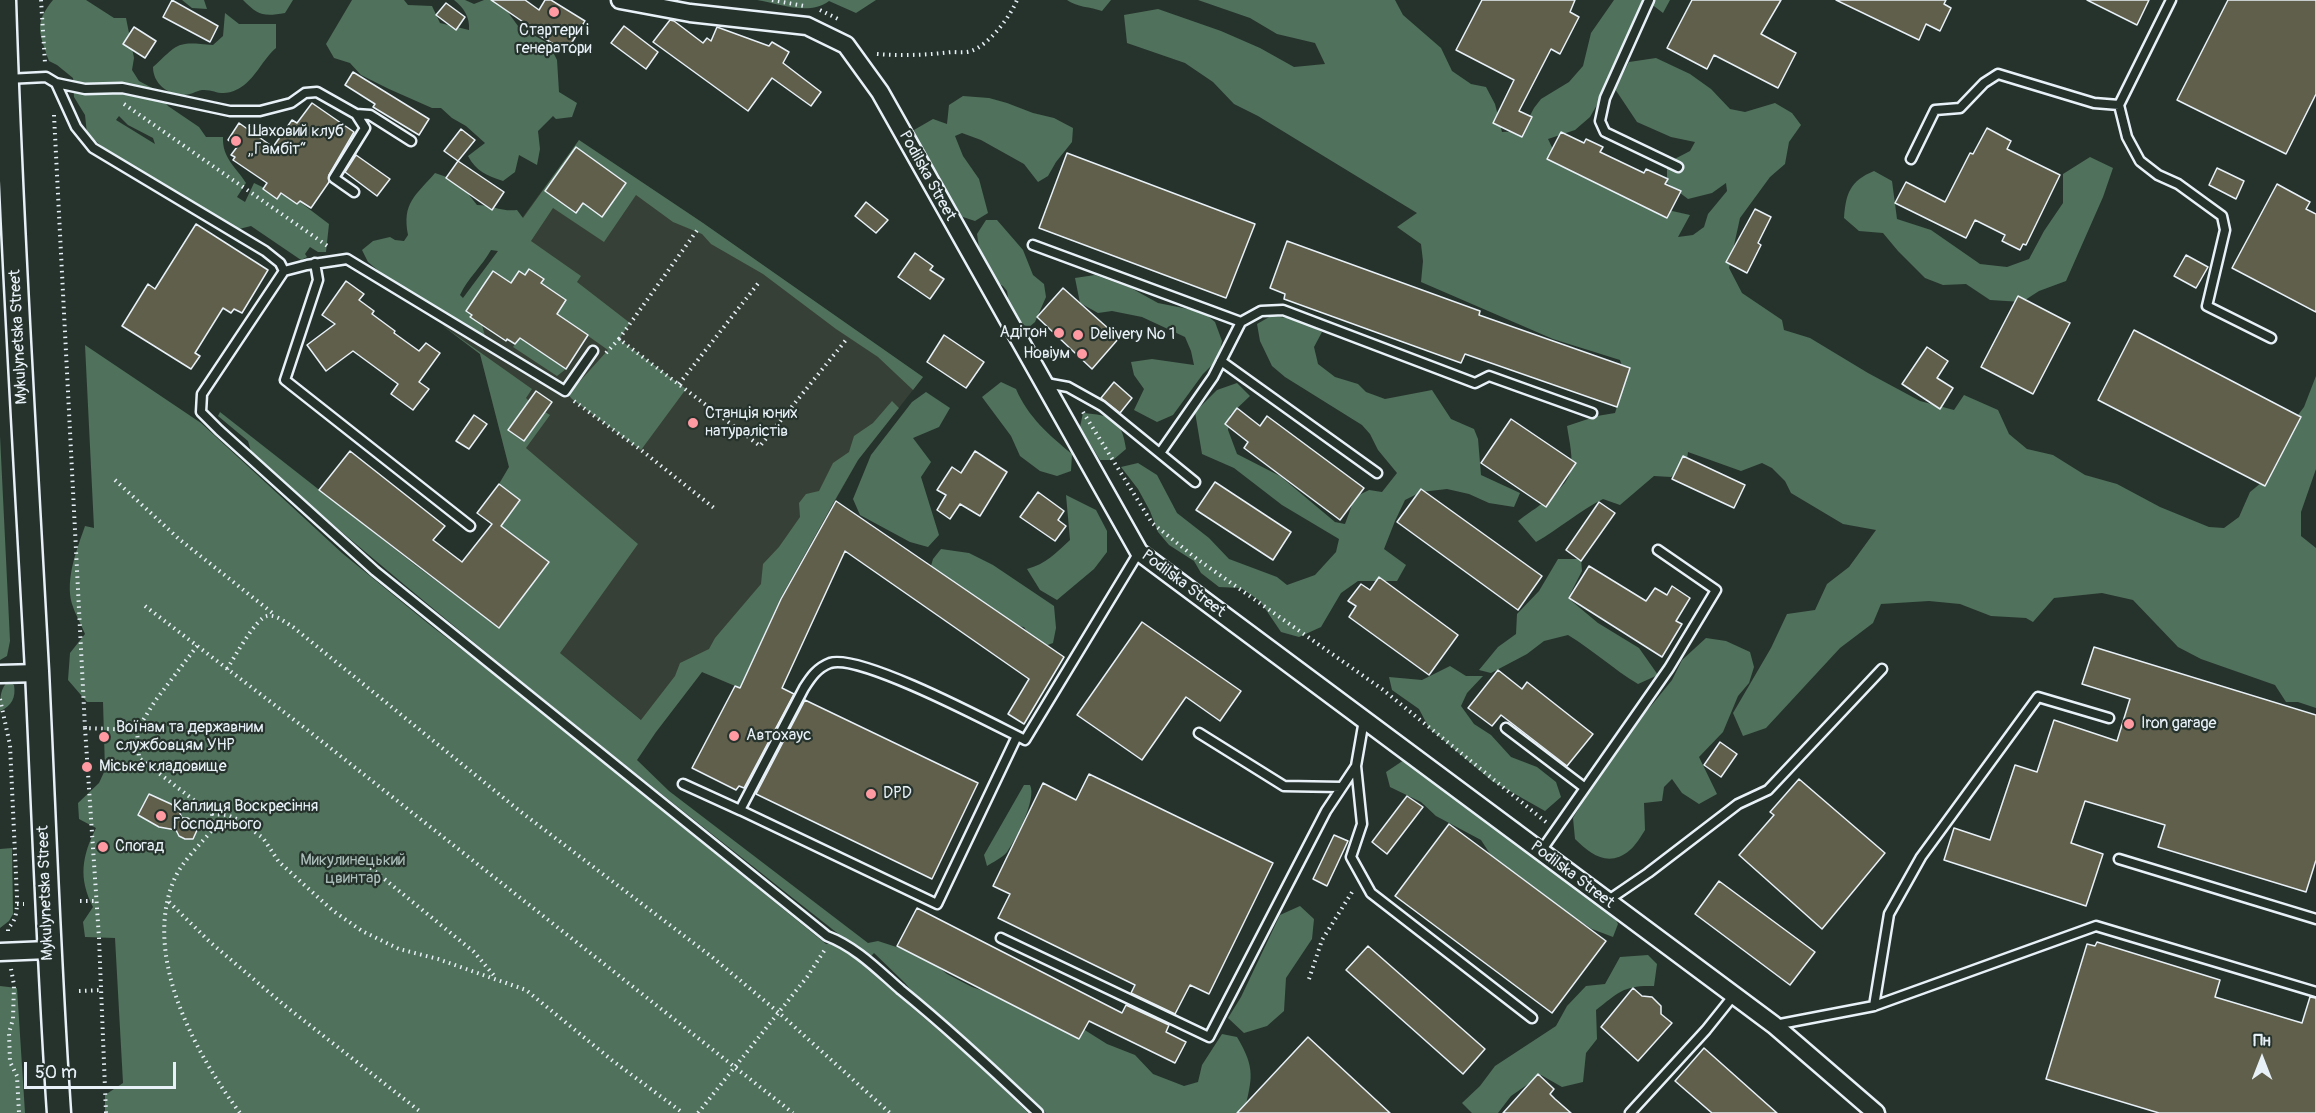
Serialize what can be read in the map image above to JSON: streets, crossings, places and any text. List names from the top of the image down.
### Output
{
  "streets": {
    "main road": ["Mykulynetska Street"],
    "street": ["Podilska Street"]
  },
  "parks": ["Микулинецький цвинтар"],
  "places": [
    "Стартери і генератори",
    "Шаховий клуб „Гамбіт“",
    "Адітон",
    "Delivery No 1",
    "Новіум",
    "Станція юних натуралістів",
    "Iron garage",
    "Автохаус",
    "Воїнам та державним службовцям УНР",
    "Міське кладовище",
    "DPD",
    "Каплиця Воскресіння Господнього",
    "Спогад"
  ],
  "scale_bar": "50 m",
  "north": "top"
}
